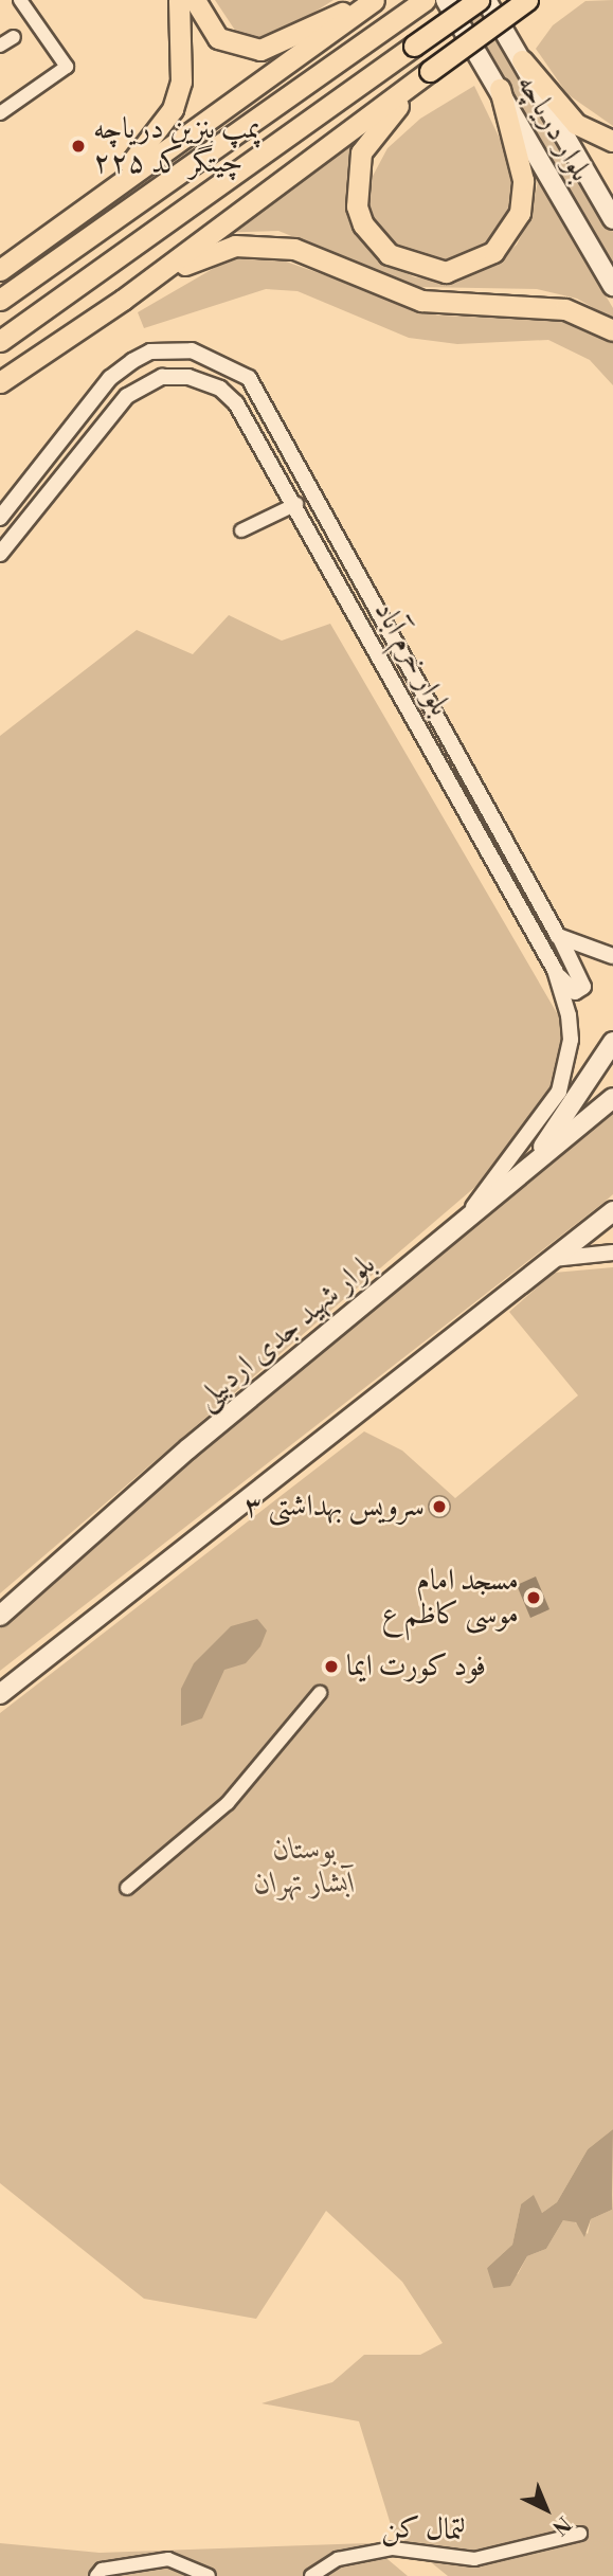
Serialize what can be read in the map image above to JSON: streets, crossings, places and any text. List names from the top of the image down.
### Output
{
  "streets": {
    "main road": ["بلوار دریاچه", "بلوار شهید جدی اردبیلی"],
    "street": ["بلوار خرم آباد", "لتمال کن"]
  },
  "crossings": [
    ["بلوار خرم آباد", "بلوار شهید جدی اردبیلی"]
  ],
  "parks": ["بوستان آبشار تهران"],
  "places": [
    "پمپ بنزین دریاچه چیتگر کد ۲۲۵",
    "سرویس بهداشتی ۳",
    "مسجد امام موسی کاظم ع",
    "فود کورت ایما"
  ],
  "north": "bottom right"
}
